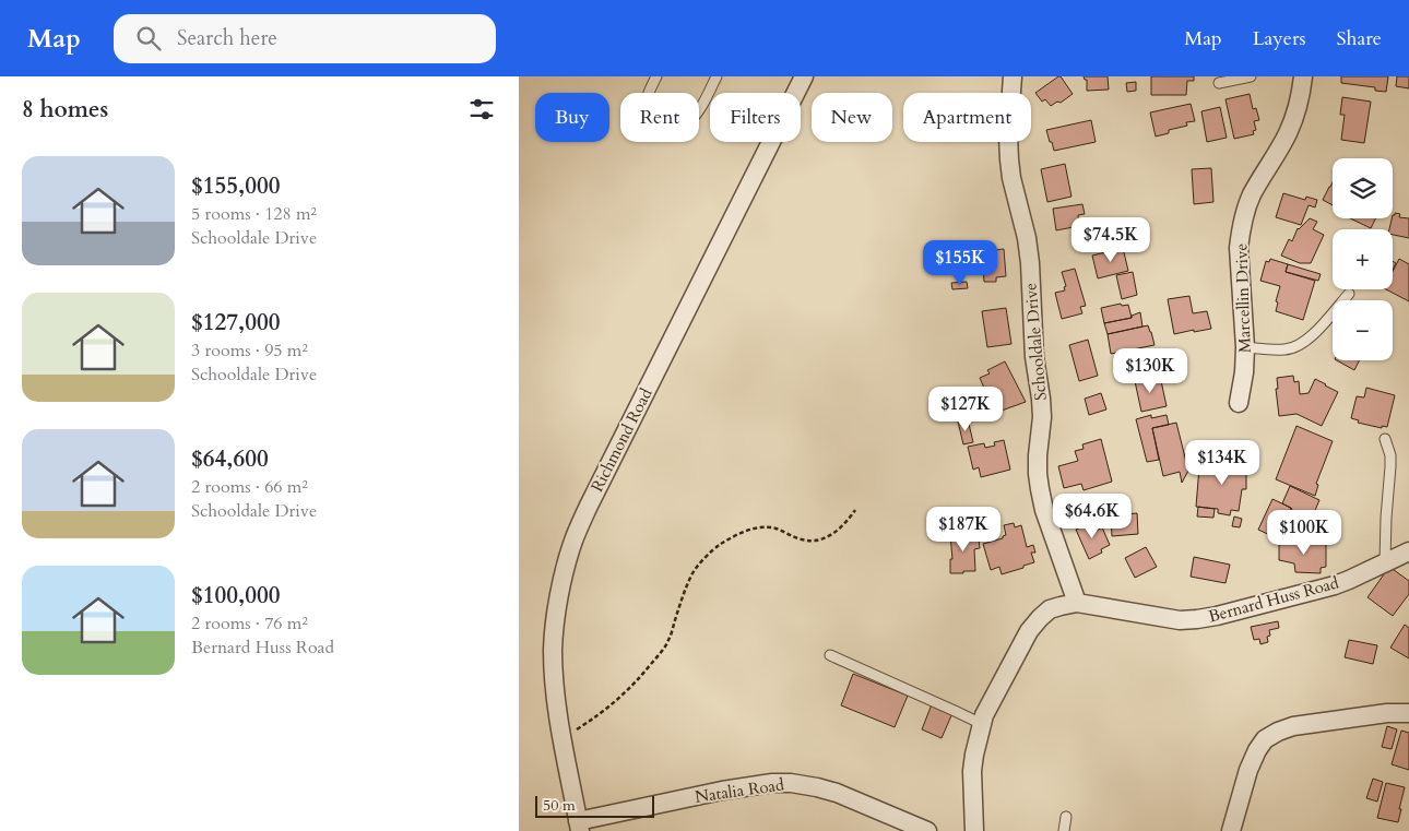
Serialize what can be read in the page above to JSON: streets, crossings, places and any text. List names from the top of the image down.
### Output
{
  "streets": {
    "street": [
      "Marcellin Drive",
      "Schooldale Drive",
      "Richmond Road",
      "Bernard Huss Road",
      "Natalia Road"
    ]
  },
  "crossings": [
    ["Schooldale Drive", "Bernard Huss Road"],
    ["Richmond Road", "Natalia Road"]
  ],
  "scale_bar": "50 m",
  "page": {
    "header": "Map",
    "search": "Search here",
    "nav": ["Map", "Layers", "Share"],
    "heading": "8 homes",
    "chip": [
      "Buy",
      "Rent",
      "Filters",
      "New",
      "Apartment"
    ],
    "list": [
      {
        "name": "$155,000",
        "note": "5 rooms · 128 m² · Schooldale Drive"
      },
      {
        "name": "$127,000",
        "note": "3 rooms · 95 m² · Schooldale Drive"
      },
      {
        "name": "$64,600",
        "note": "2 rooms · 66 m² · Schooldale Drive"
      },
      {
        "name": "$100,000",
        "note": "2 rooms · 76 m² · Bernard Huss Road"
      }
    ],
    "map_buttons": ["+", "−"],
    "price": [
      "$74.5K",
      "$155K",
      "$130K",
      "$127K",
      "$134K",
      "$64.6K",
      "$187K",
      "$100K"
    ],
    "scale": "50 m"
  }
}
